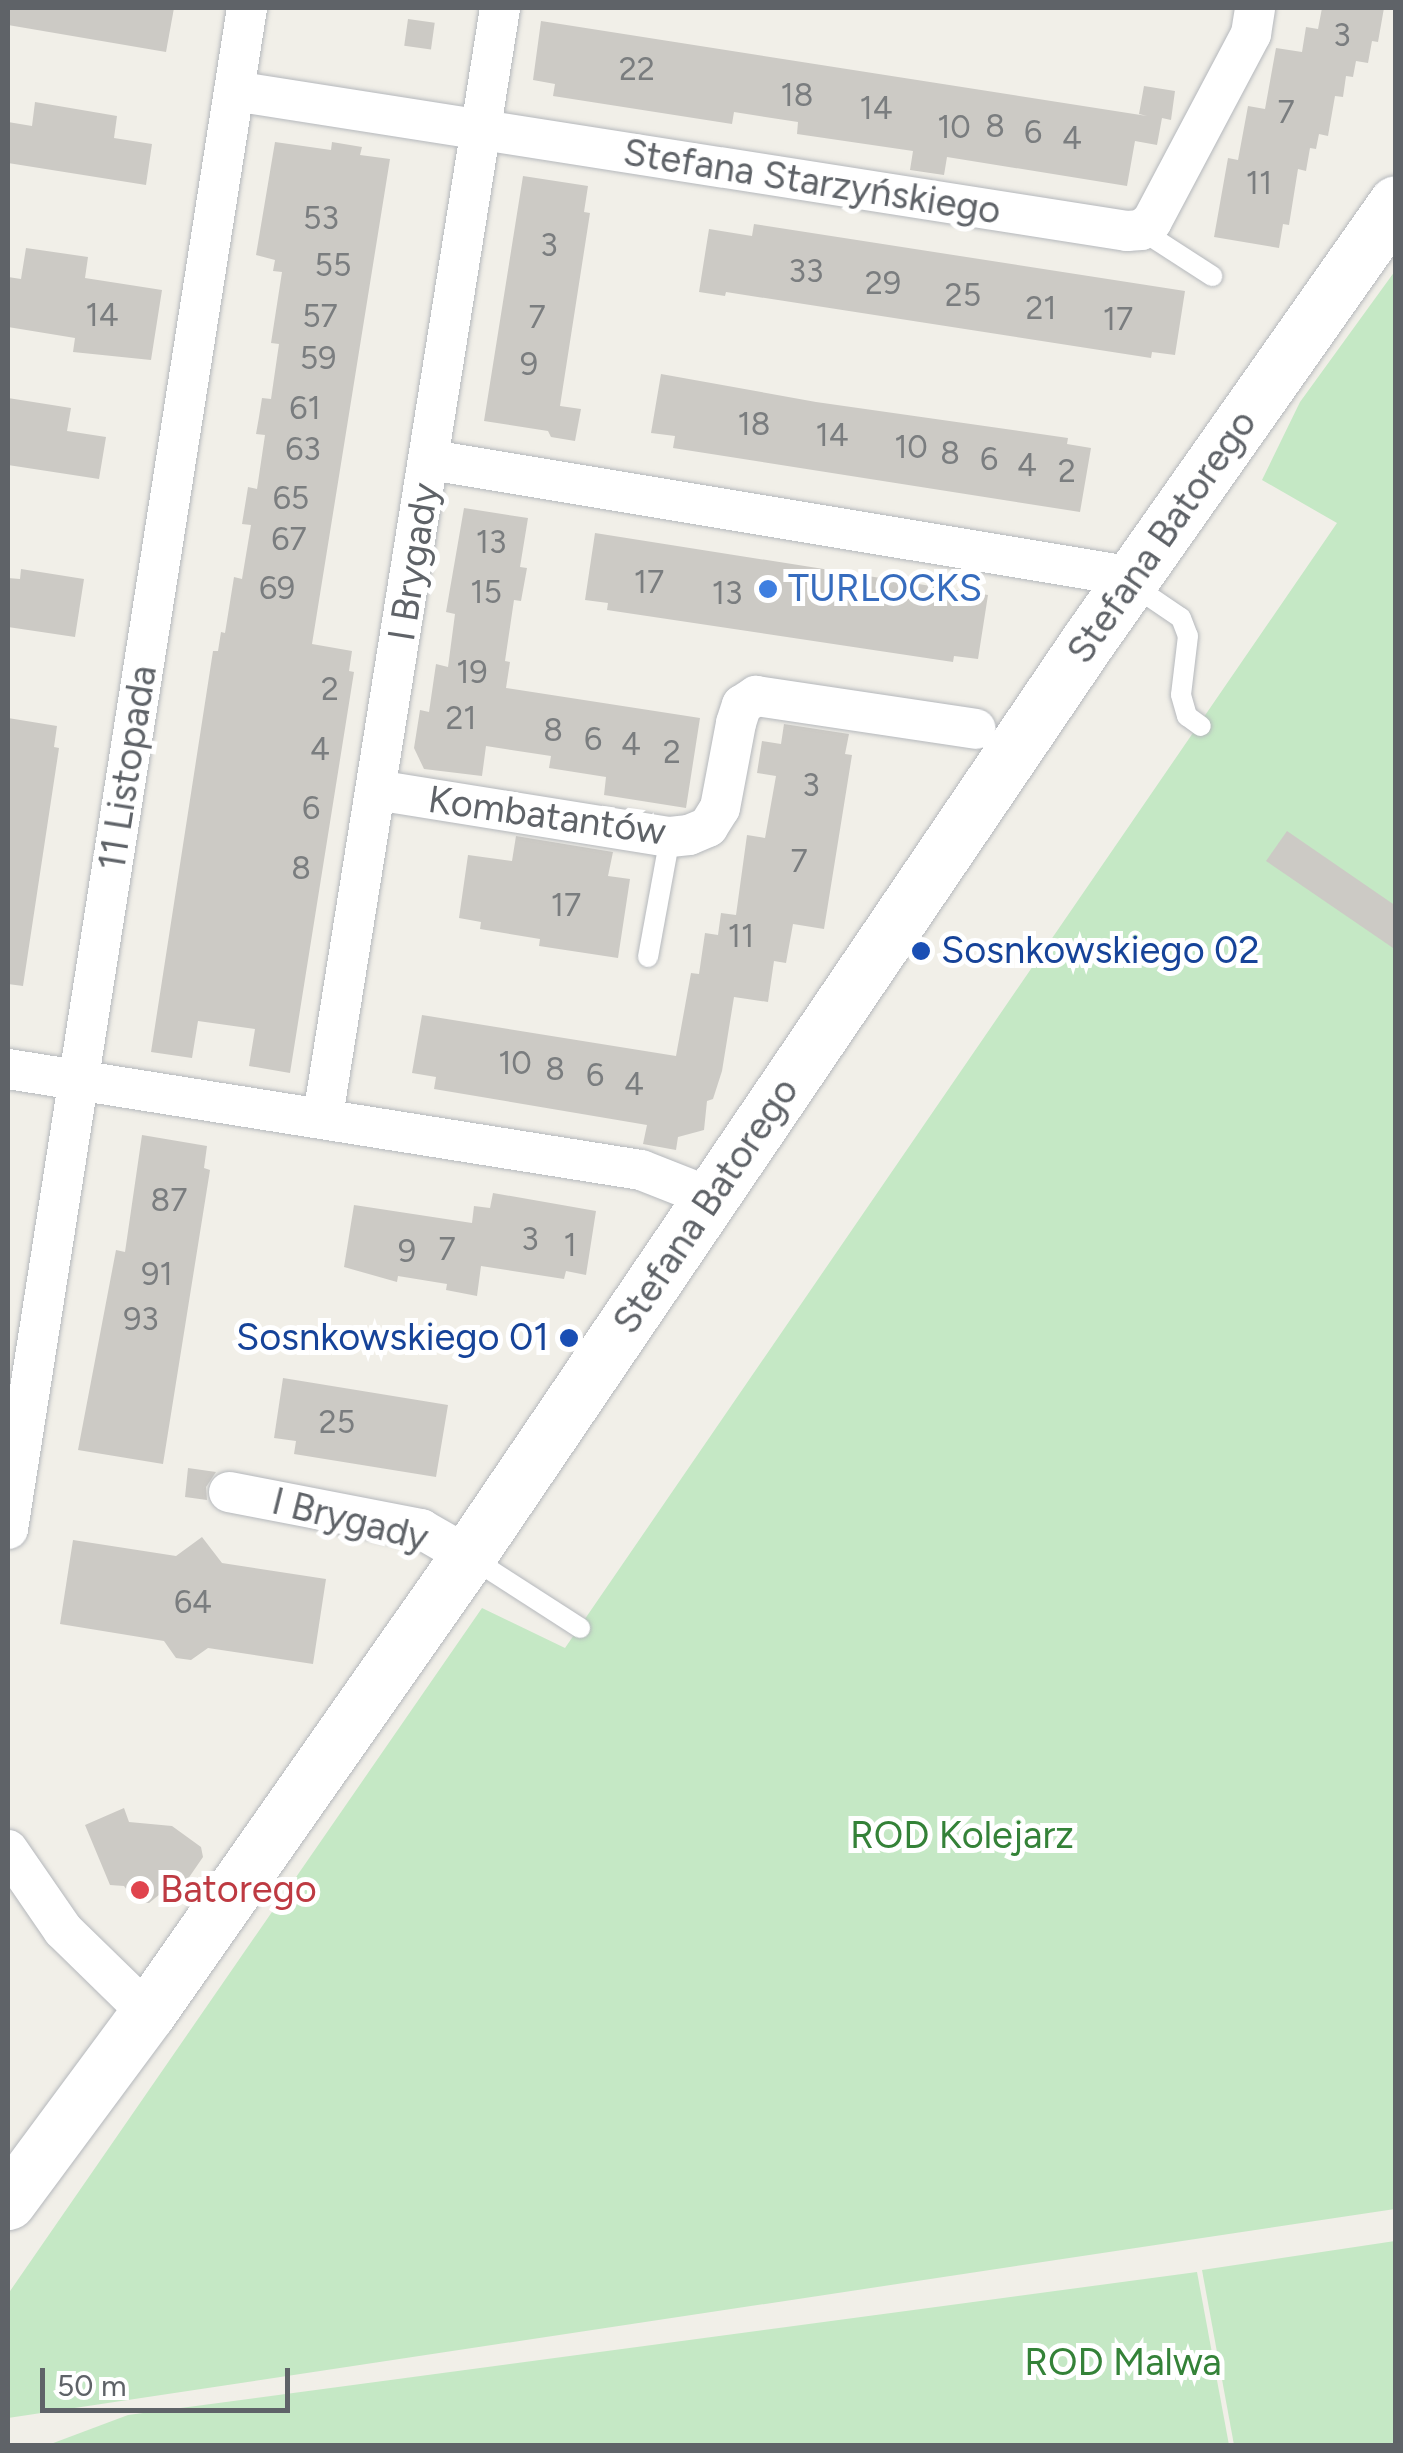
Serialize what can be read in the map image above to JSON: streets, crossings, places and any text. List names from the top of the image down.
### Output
{
  "streets": {
    "street": [
      "Stefana Starzyńskiego",
      "Stefana Batorego",
      "I Brygady",
      "11 Listopada",
      "Kombatantów"
    ]
  },
  "crossings": [
    ["Stefana Starzyńskiego", "I Brygady"],
    ["Stefana Starzyńskiego", "11 Listopada"],
    ["Stefana Batorego", "I Brygady"],
    ["I Brygady", "Kombatantów"]
  ],
  "parks": ["ROD Kolejarz", "ROD Malwa"],
  "places": [
    "TURLOCKS",
    "Sosnkowskiego 02",
    "Sosnkowskiego 01",
    "Batorego"
  ],
  "house_numbers": [
    "3",
    "22",
    "18",
    "14",
    "7",
    "8",
    "10",
    "6",
    "4",
    "11",
    "53",
    "3",
    "55",
    "33",
    "29",
    "25",
    "21",
    "14",
    "57",
    "7",
    "17",
    "59",
    "9",
    "61",
    "18",
    "14",
    "10",
    "63",
    "8",
    "6",
    "4",
    "2",
    "65",
    "67",
    "13",
    "17",
    "69",
    "15",
    "13",
    "19",
    "2",
    "21",
    "8",
    "6",
    "4",
    "4",
    "2",
    "3",
    "6",
    "7",
    "8",
    "17",
    "11",
    "10",
    "8",
    "6",
    "4",
    "87",
    "3",
    "1",
    "7",
    "9",
    "91",
    "93",
    "25",
    "64"
  ],
  "scale_bar": "50 m"
}
